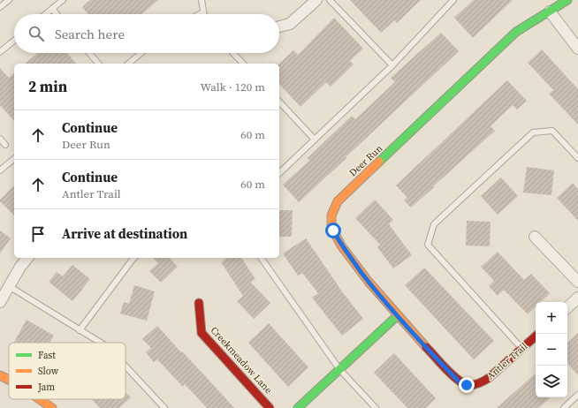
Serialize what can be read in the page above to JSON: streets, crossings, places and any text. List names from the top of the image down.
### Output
{
  "streets": {
    "street": ["Deer Run", "Creekmeadow Lane", "Antler Trail"]
  },
  "crossings": [
    ["Deer Run", "Antler Trail"]
  ],
  "legend": ["Fast", "Slow", "Jam"],
  "page": {
    "search": "Search here",
    "heading": ["2 min", "Walk · 120 m"],
    "list": [
      ["Continue", "Deer Run", "60 m"],
      ["Continue", "Antler Trail", "60 m"],
      "Arrive at destination"
    ],
    "map_buttons": ["+", "−"]
  }
}
